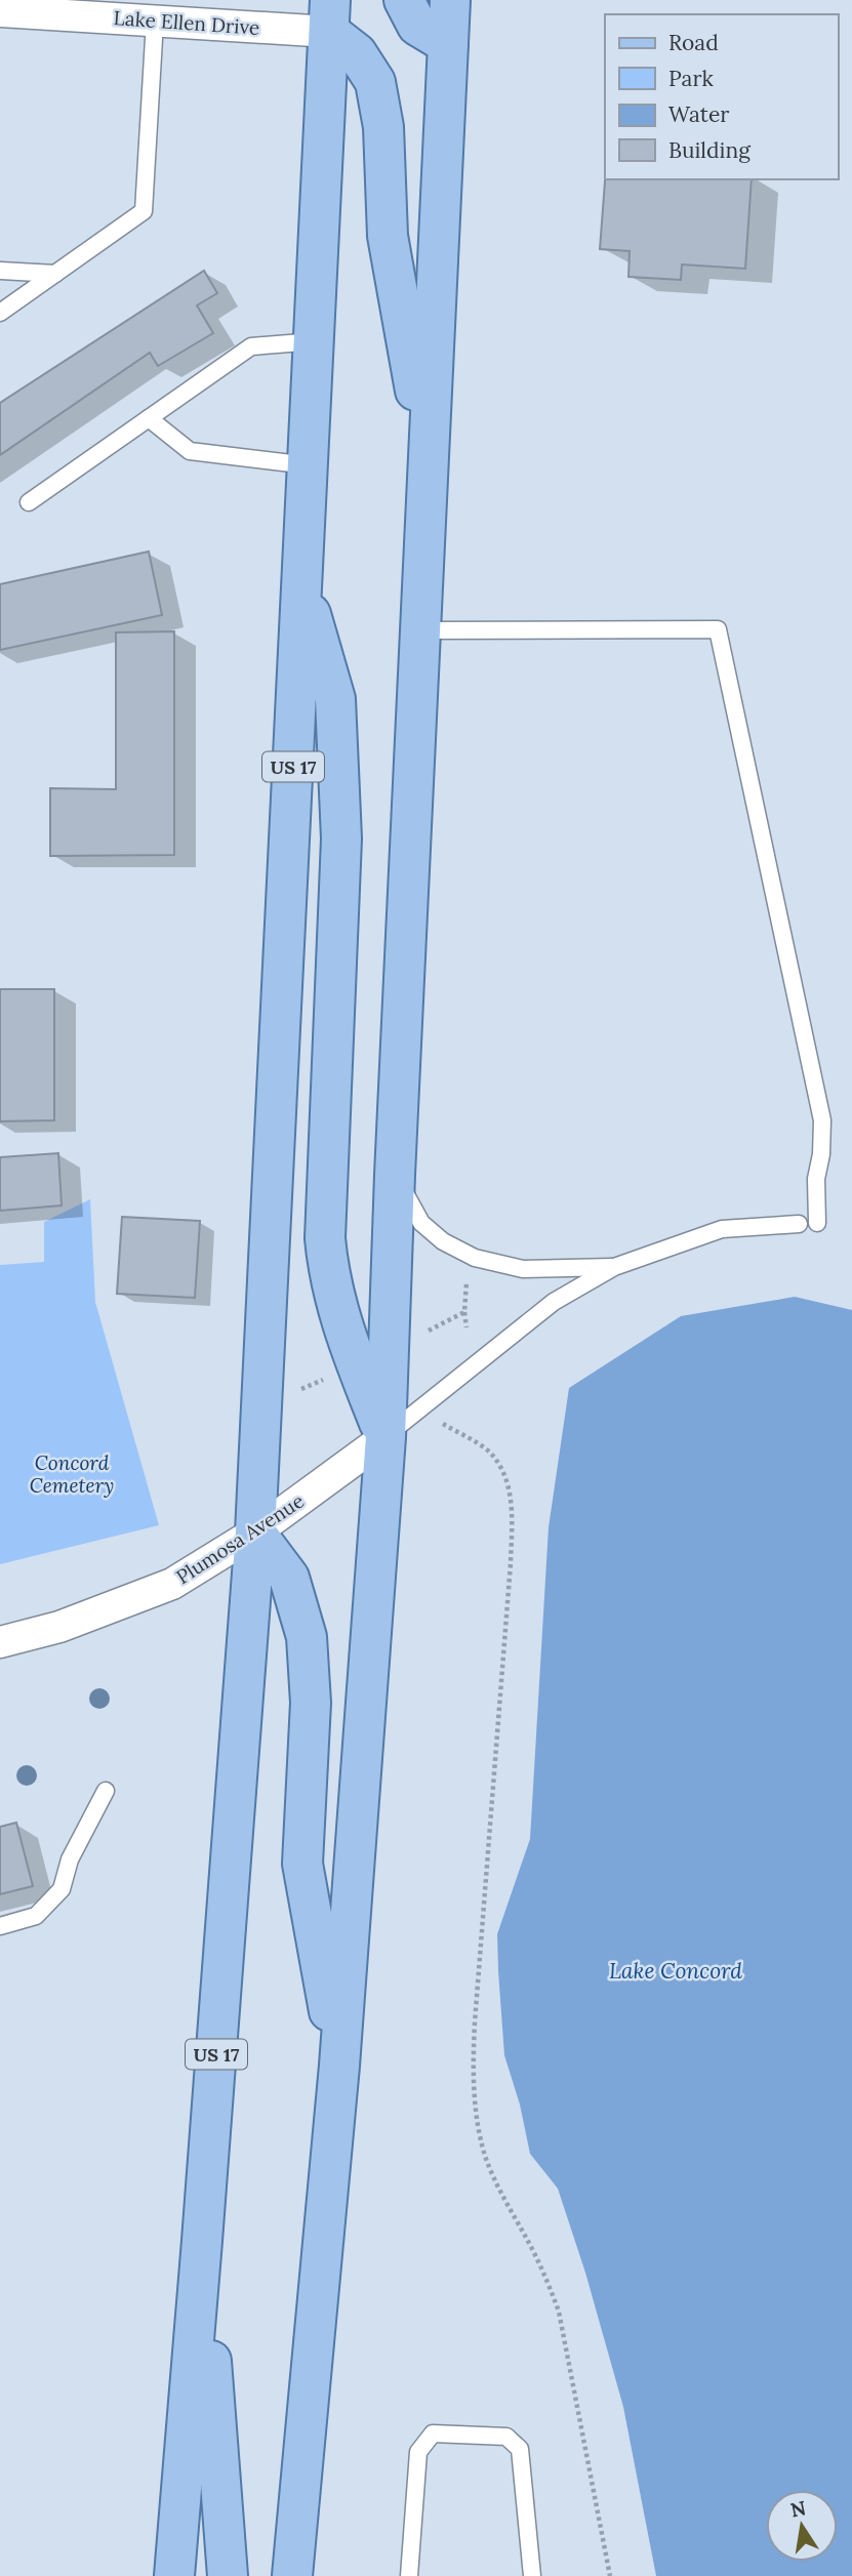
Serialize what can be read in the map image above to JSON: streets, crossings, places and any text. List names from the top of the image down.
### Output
{
  "streets": {
    "main road": ["US 17"],
    "street": ["Lake Ellen Drive", "Plumosa Avenue"]
  },
  "crossings": [
    ["Lake Ellen Drive", "US 17"],
    ["US 17", "Plumosa Avenue"]
  ],
  "water": ["Lake Concord"],
  "parks": ["Concord Cemetery"],
  "legend": [
    "Road",
    "Park",
    "Water",
    "Building"
  ],
  "north": "top"
}
